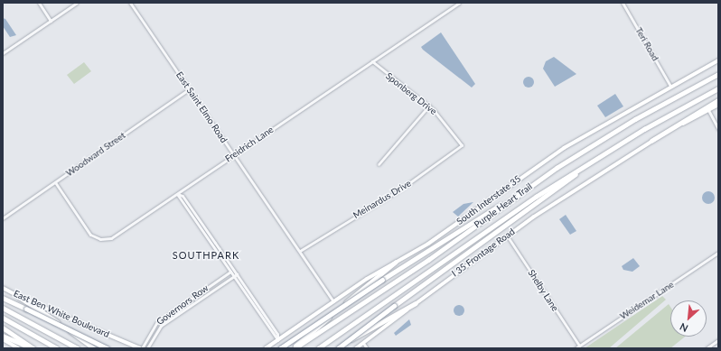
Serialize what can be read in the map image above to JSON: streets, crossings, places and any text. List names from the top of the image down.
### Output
{
  "streets": {
    "highway": ["Purple Heart Trail"],
    "main road": ["South Interstate 35", "I 35 Frontage Road", "East Ben White Boulevard"],
    "street": [
      "Teri Road",
      "Sponberg Drive",
      "East Saint Elmo Road",
      "Freidrich Lane",
      "Woodward Street",
      "Meinardus Drive",
      "Shelby Lane",
      "Weidemar Lane",
      "Governors Row"
    ]
  },
  "crossings": [
    ["Teri Road", "South Interstate 35"],
    ["Sponberg Drive", "Freidrich Lane"],
    ["Sponberg Drive", "Meinardus Drive"],
    ["East Saint Elmo Road", "Freidrich Lane"],
    ["East Saint Elmo Road", "Woodward Street"],
    ["East Saint Elmo Road", "Meinardus Drive"],
    ["East Saint Elmo Road", "South Interstate 35"],
    ["Freidrich Lane", "Woodward Street"],
    ["I 35 Frontage Road", "Shelby Lane"],
    ["Shelby Lane", "Weidemar Lane"],
    ["Governors Row", "East Ben White Boulevard"]
  ],
  "districts": ["SOUTHPARK"],
  "north": "bottom left"
}
